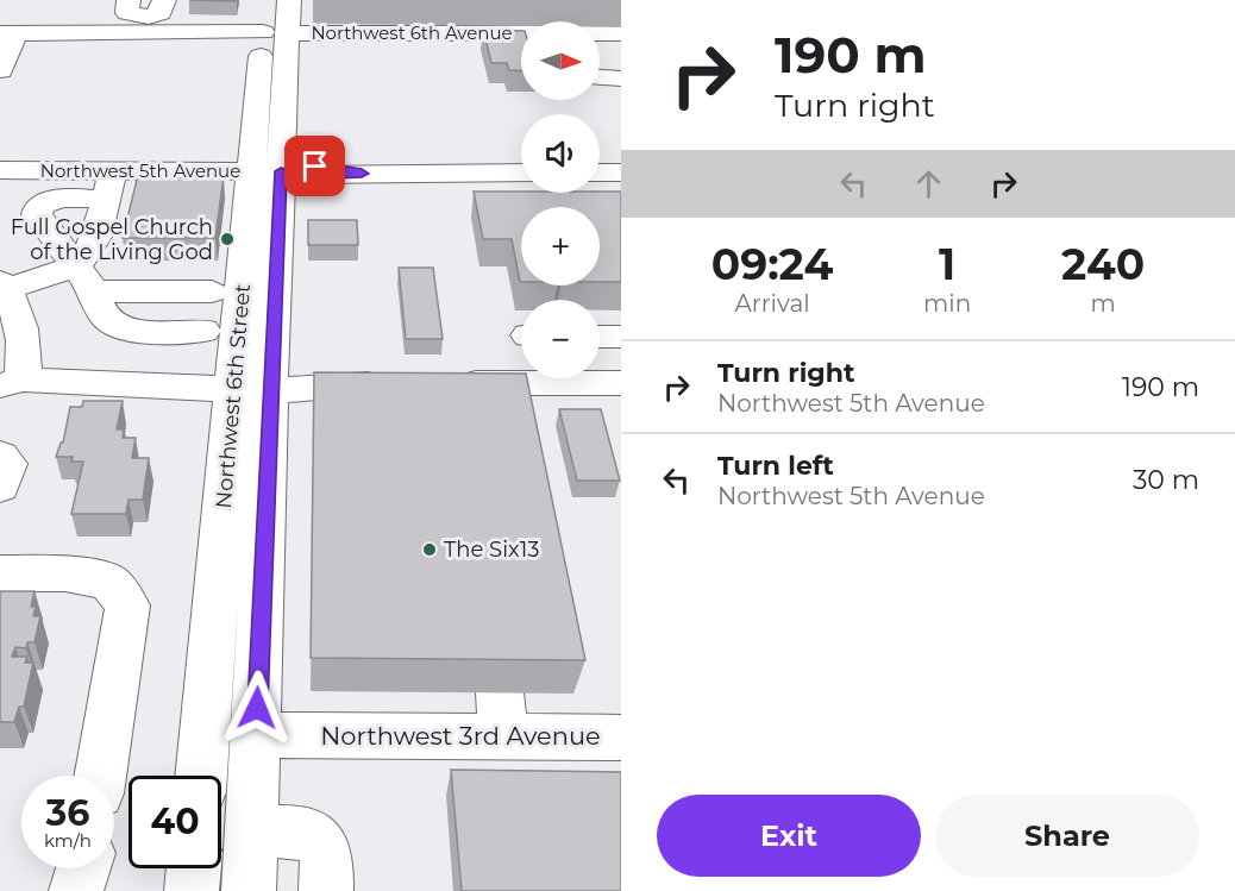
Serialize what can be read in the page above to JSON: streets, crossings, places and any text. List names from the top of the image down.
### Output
{
  "streets": {
    "street": [
      "Northwest 6th Avenue",
      "Northwest 5th Avenue",
      "Northwest 6th Street",
      "Northwest 3rd Avenue"
    ]
  },
  "crossings": [
    ["Northwest 6th Avenue", "Northwest 6th Street"],
    ["Northwest 5th Avenue", "Northwest 6th Street"],
    ["Northwest 6th Street", "Northwest 3rd Avenue"]
  ],
  "places": ["Full Gospel Church of the Living God", "The Six13"],
  "north": "right",
  "page": {
    "turn": ["190 m", "Turn right"],
    "map_buttons": ["+", "−"],
    "eta": [
      "09:24",
      "Arrival",
      "1",
      "min",
      "240",
      "m"
    ],
    "list": [
      {
        "name": "Turn right",
        "note": "Northwest 5th Avenue",
        "value": "190 m"
      },
      {
        "name": "Turn left",
        "note": "Northwest 5th Avenue",
        "value": "30 m"
      }
    ],
    "speed": "36 km/h",
    "limit": "40",
    "buttons": ["Exit", "Share"]
  }
}
